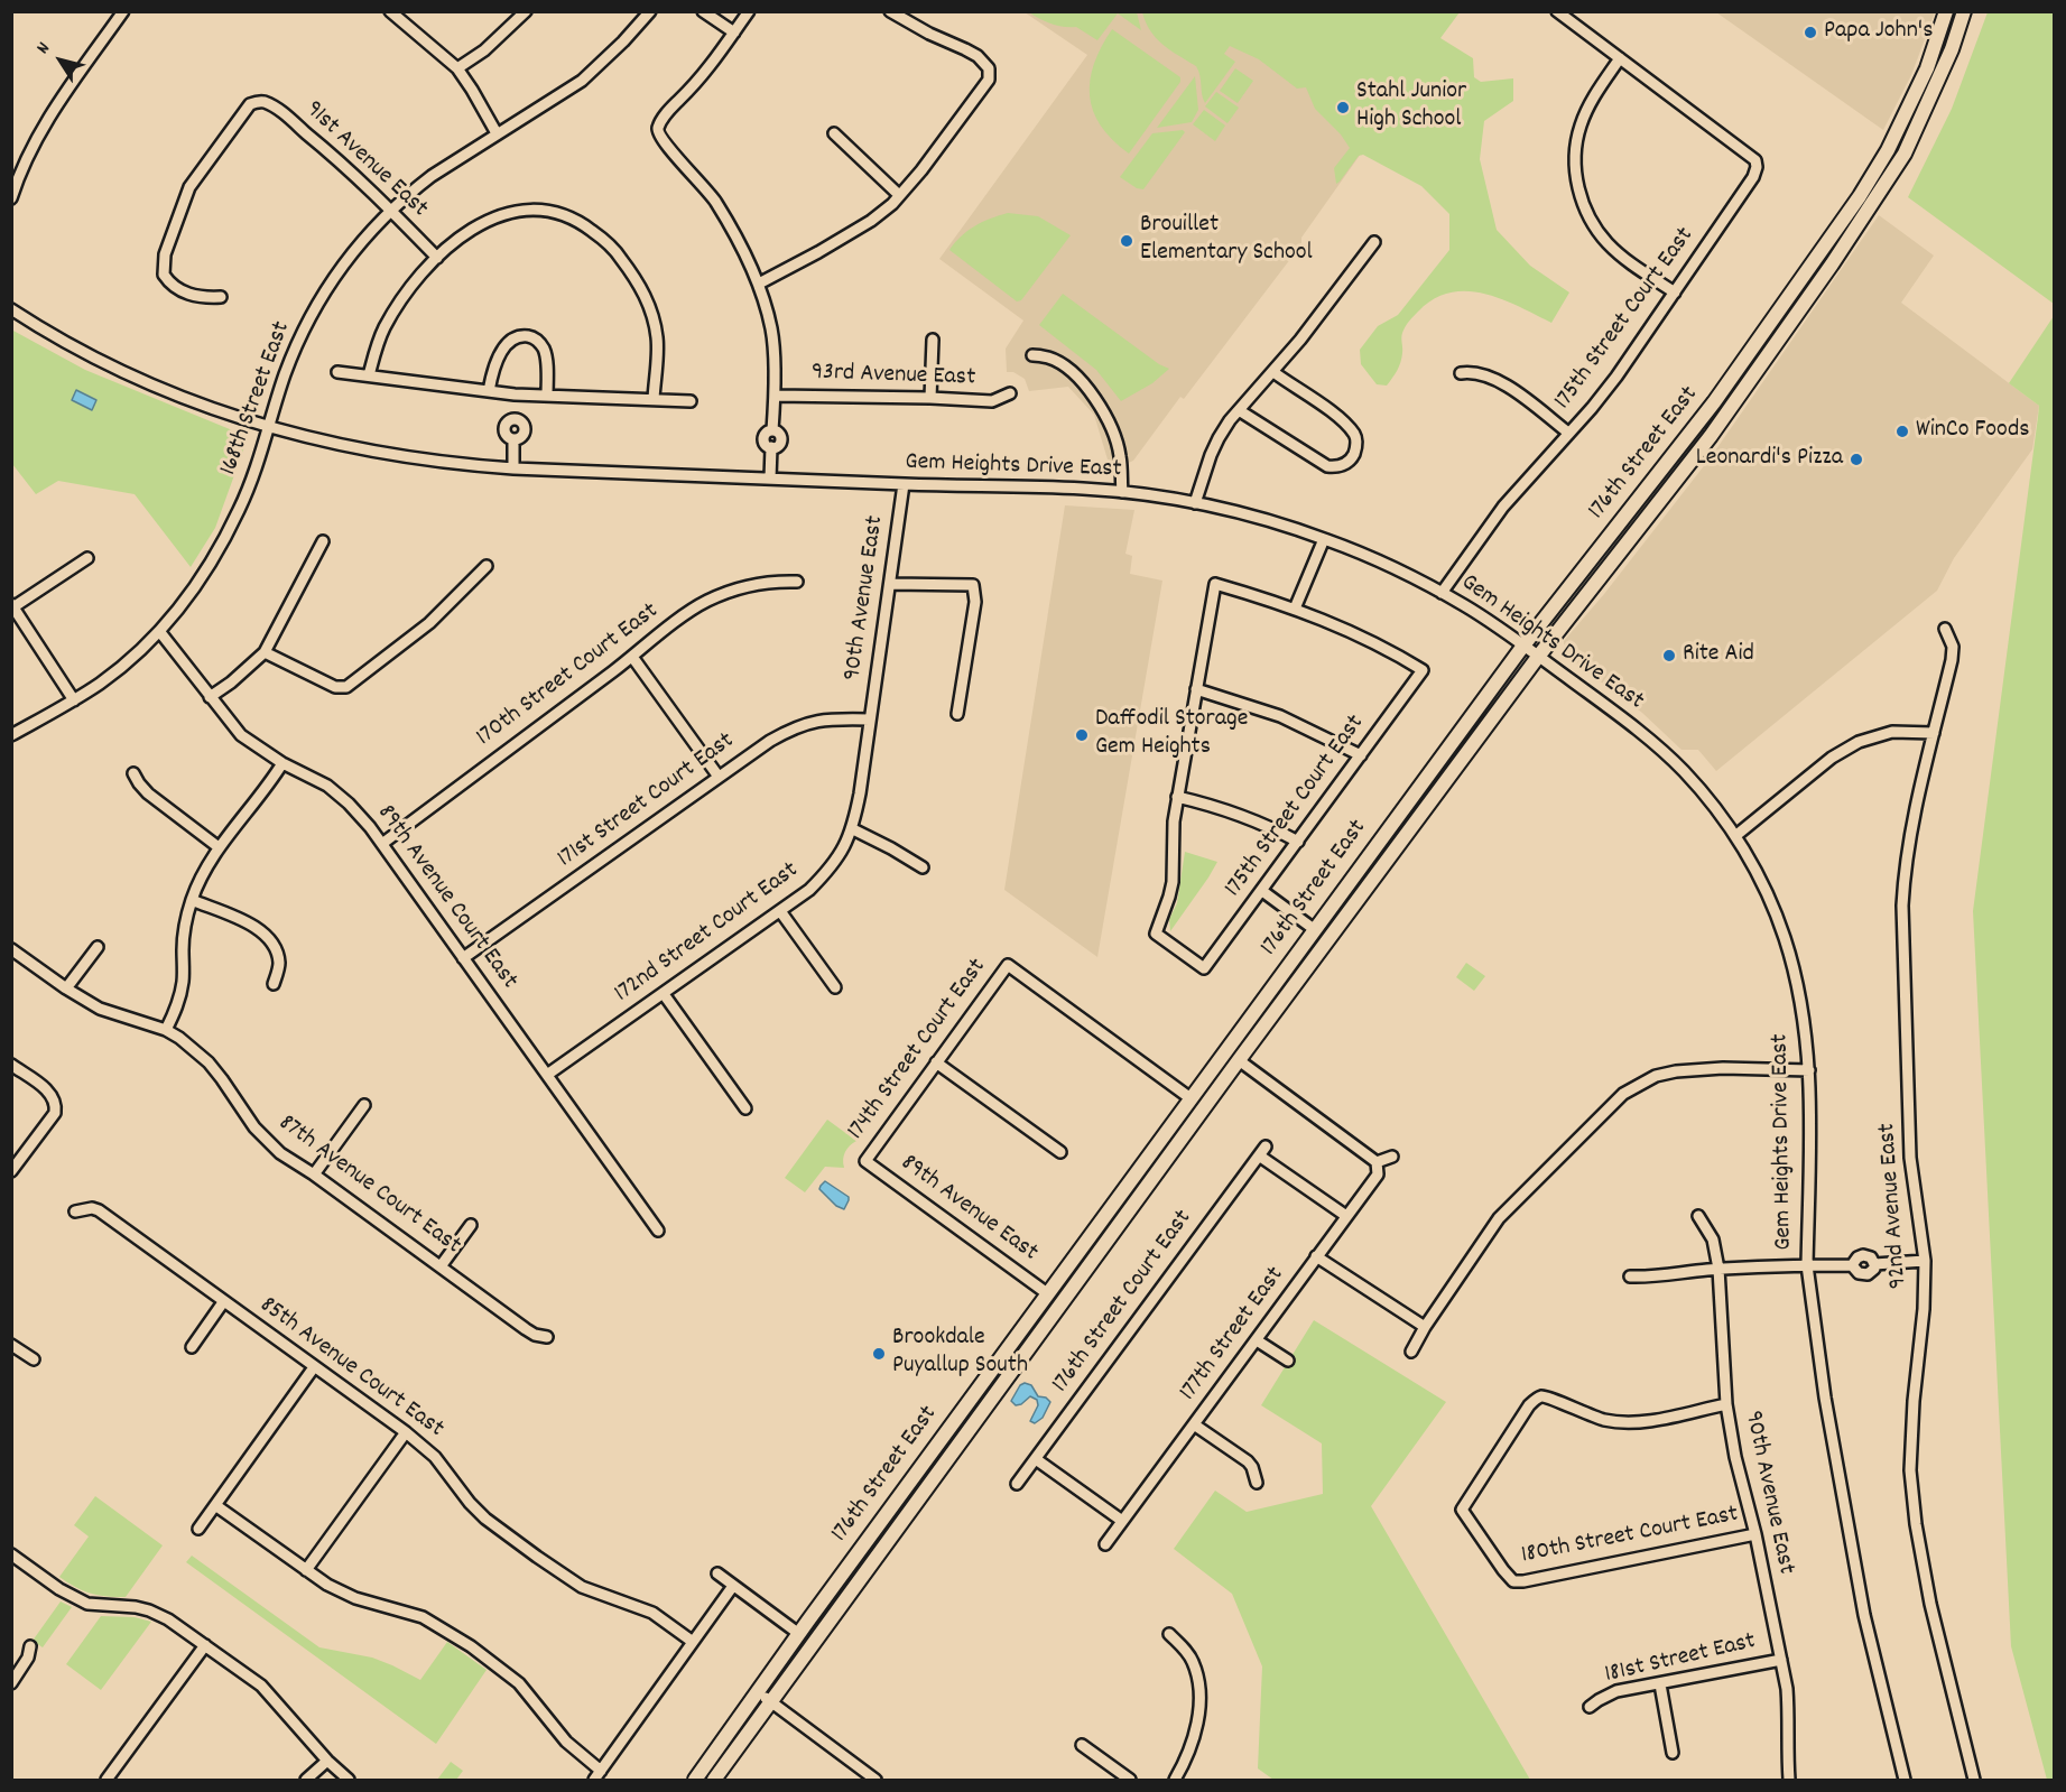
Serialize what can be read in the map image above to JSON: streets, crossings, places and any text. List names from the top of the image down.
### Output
{
  "streets": {
    "main road": ["176th Street East"],
    "street": [
      "91st Avenue East",
      "175th Street Court East",
      "93rd Avenue East",
      "168th Street East",
      "Gem Heights Drive East",
      "90th Avenue East",
      "170th Street Court East",
      "171st Street Court East",
      "89th Avenue Court East",
      "172nd Street Court East",
      "174th Street Court East",
      "87th Avenue Court East",
      "92nd Avenue East",
      "89th Avenue East",
      "176th Street Court East",
      "177th Street East",
      "85th Avenue Court East",
      "180th Street Court East",
      "181st Street East"
    ]
  },
  "crossings": [
    ["91st Avenue East", "168th Street East"],
    ["175th Street Court East", "Gem Heights Drive East"],
    ["168th Street East", "Gem Heights Drive East"],
    ["168th Street East", "89th Avenue Court East"],
    ["176th Street East", "Gem Heights Drive East"],
    ["176th Street East", "174th Street Court East"],
    ["176th Street East", "89th Avenue East"],
    ["Gem Heights Drive East", "90th Avenue East"],
    ["90th Avenue East", "171st Street Court East"],
    ["90th Avenue East", "172nd Street Court East"],
    ["90th Avenue East", "180th Street Court East"],
    ["90th Avenue East", "181st Street East"],
    ["170th Street Court East", "89th Avenue Court East"],
    ["171st Street Court East", "89th Avenue Court East"],
    ["171st Street Court East", "172nd Street Court East"],
    ["89th Avenue Court East", "172nd Street Court East"],
    ["174th Street Court East", "89th Avenue East"],
    ["176th Street Court East", "177th Street East"]
  ],
  "places": [
    "Papa John's",
    "Stahl Junior High School",
    "Brouillet Elementary School",
    "WinCo Foods",
    "Leonardi's Pizza",
    "Rite Aid",
    "Daffodil Storage Gem Heights",
    "Brookdale Puyallup South"
  ],
  "north": "top left"
}
